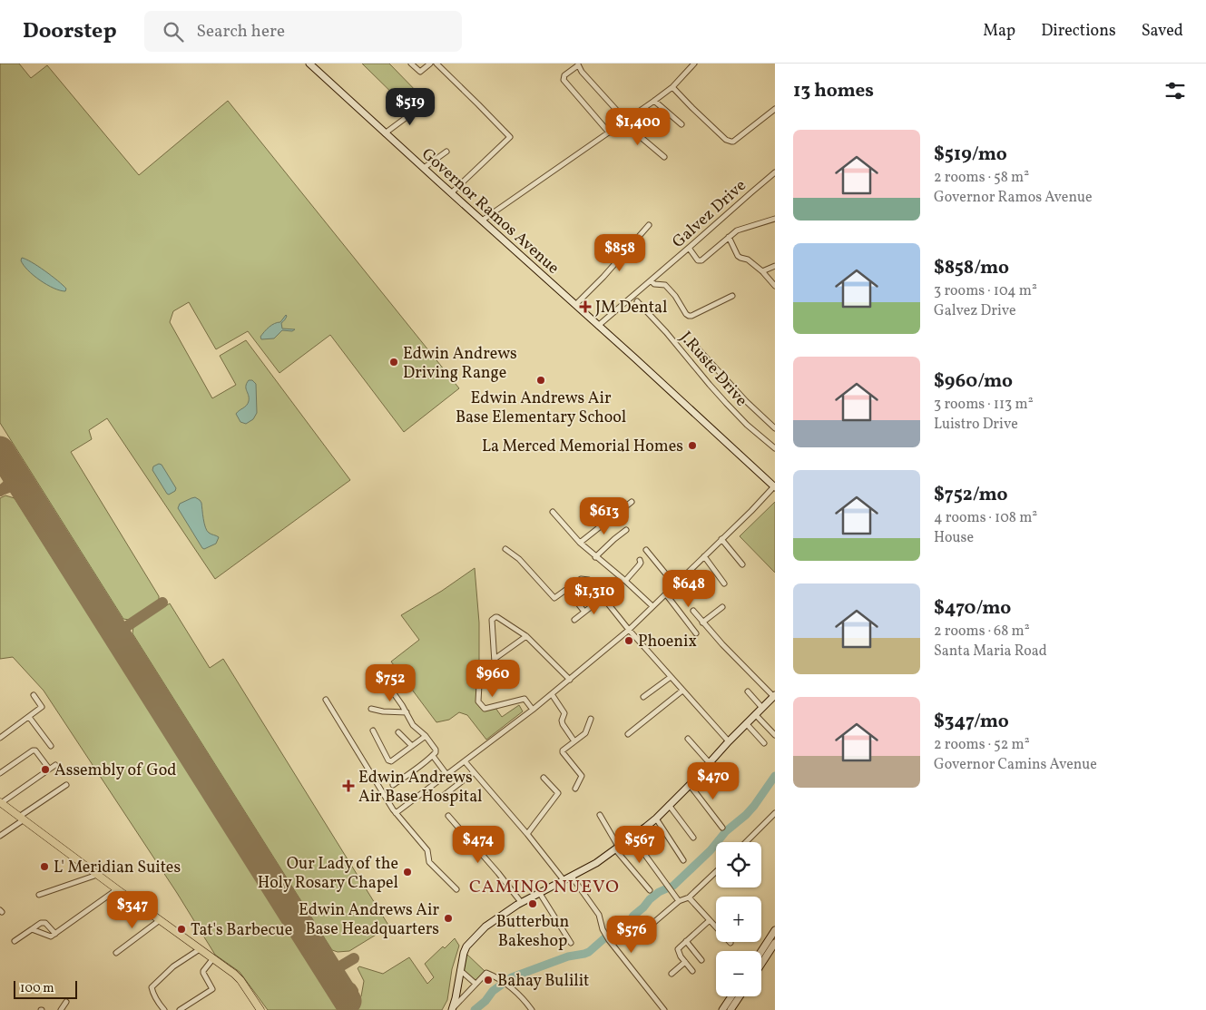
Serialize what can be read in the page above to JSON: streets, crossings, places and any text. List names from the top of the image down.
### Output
{
  "streets": {
    "main road": ["Governor Ramos Avenue"],
    "street": ["Galvez Drive", "J.Ruste Drive"]
  },
  "crossings": [
    ["Governor Ramos Avenue", "Galvez Drive"]
  ],
  "districts": ["CAMINO NUEVO"],
  "places": {
    "health": ["JM Dental", "Edwin Andrews Air Base Hospital"],
    "other": [
      "Edwin Andrews Driving Range",
      "Edwin Andrews Air Base Elementary School",
      "La Merced Memorial Homes",
      "Phoenix",
      "Assembly of God",
      "L' Meridian Suites",
      "Our Lady of the Holy Rosary Chapel",
      "Butterbun Bakeshop",
      "Edwin Andrews Air Base Headquarters",
      "Tat's Barbecue",
      "Bahay Bulilit"
    ]
  },
  "scale_bar": "100 m",
  "page": {
    "header": "Doorstep",
    "search": "Search here",
    "nav": ["Map", "Directions", "Saved"],
    "heading": "13 homes",
    "price": [
      "$519",
      "$1,400",
      "$858",
      "$613",
      "$648",
      "$1,310",
      "$960",
      "$752",
      "$470",
      "$474",
      "$567",
      "$347",
      "$576"
    ],
    "list": [
      {
        "name": "$519/mo",
        "note": "2 rooms · 58 m² · Governor Ramos Avenue"
      },
      {
        "name": "$858/mo",
        "note": "3 rooms · 104 m² · Galvez Drive"
      },
      {
        "name": "$960/mo",
        "note": "3 rooms · 113 m² · Luistro Drive"
      },
      {
        "name": "$752/mo",
        "note": "4 rooms · 108 m² · House"
      },
      {
        "name": "$470/mo",
        "note": "2 rooms · 68 m² · Santa Maria Road"
      },
      {
        "name": "$347/mo",
        "note": "2 rooms · 52 m² · Governor Camins Avenue"
      }
    ],
    "map_buttons": ["+", "−"],
    "scale": "100 m"
  }
}
